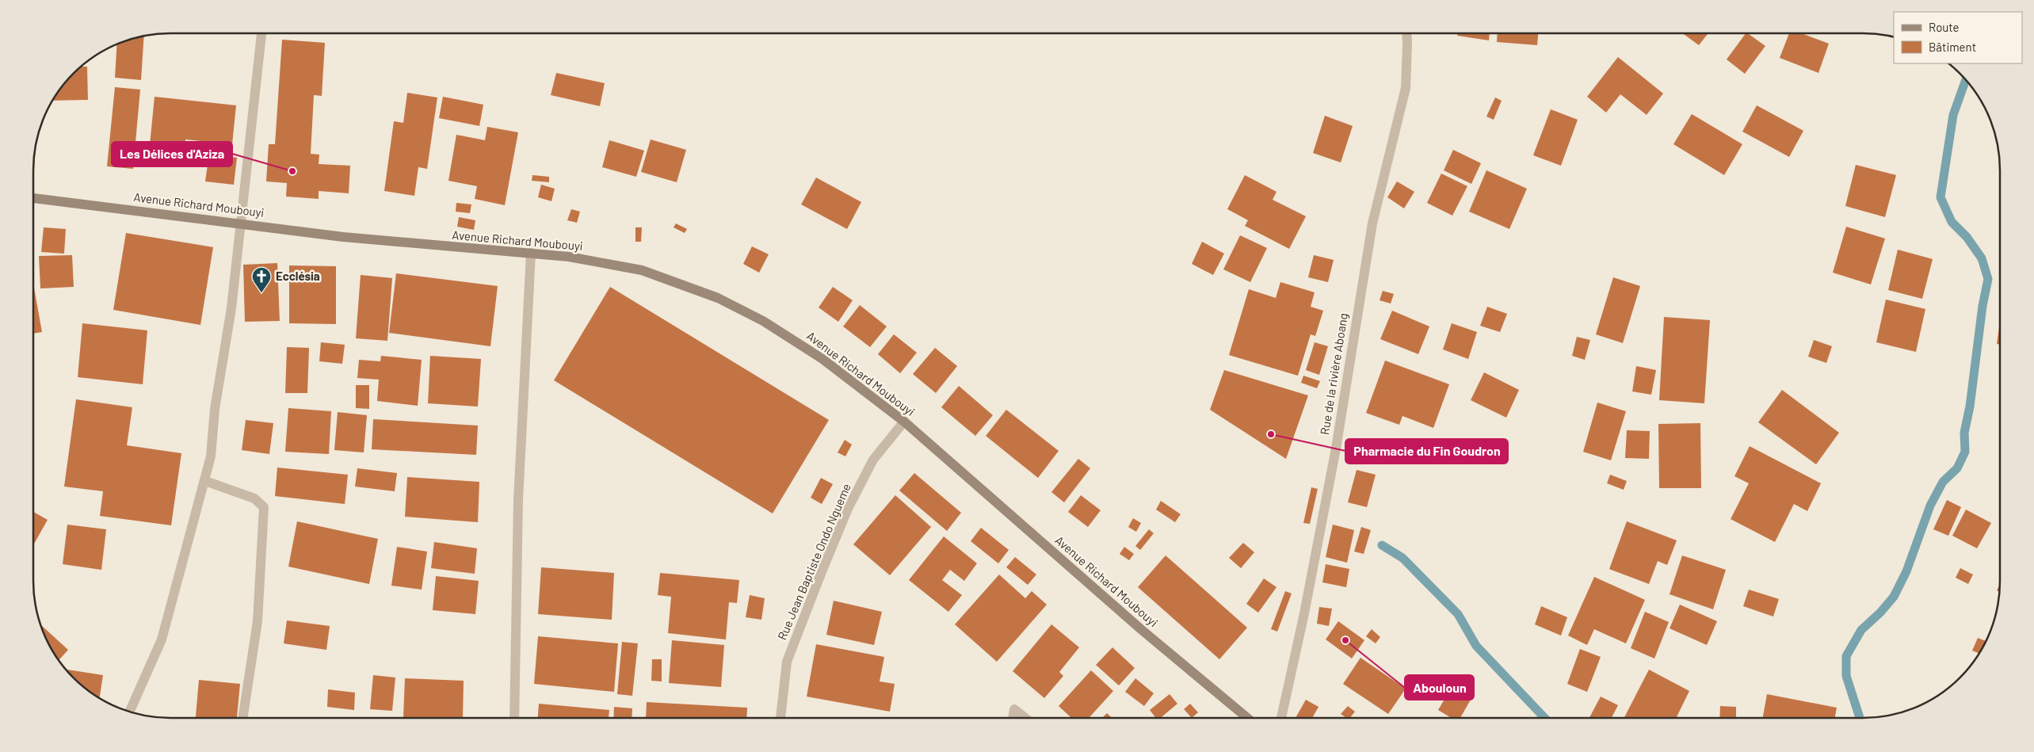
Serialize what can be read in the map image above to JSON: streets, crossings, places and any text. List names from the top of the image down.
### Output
{
  "streets": {
    "street": ["Avenue Richard Moubouyi", "Rue de la rivière Aboang", "Rue Jean Baptiste Ondo Ngueme"]
  },
  "crossings": [
    ["Avenue Richard Moubouyi", "Rue Jean Baptiste Ondo Ngueme"]
  ],
  "places": {
    "other": ["Les Délices d'Aziza", "Pharmacie du Fin Goudron", "Abouloun"],
    "church": ["Ecclésia"]
  },
  "legend": ["Route", "Bâtiment"]
}
